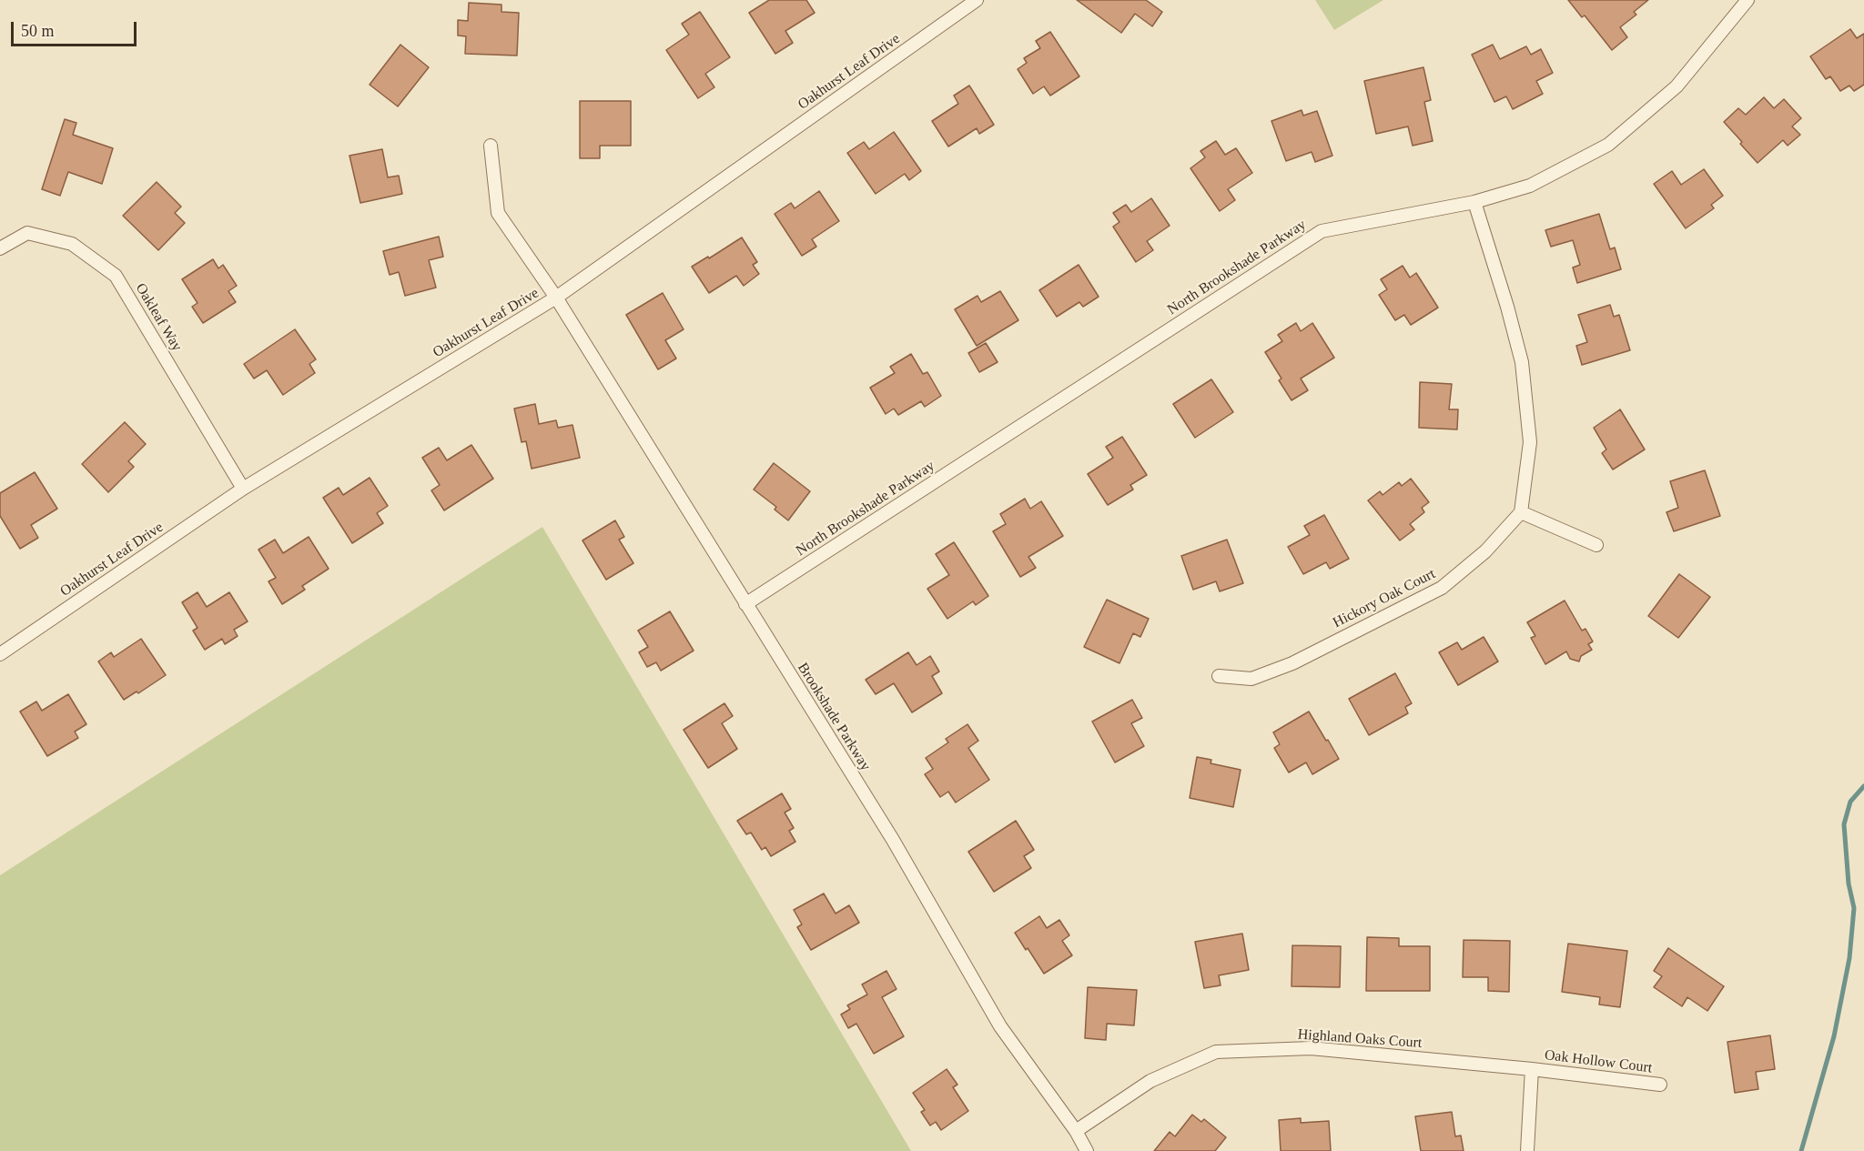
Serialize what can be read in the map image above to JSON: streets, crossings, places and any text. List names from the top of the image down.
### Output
{
  "streets": {
    "street": [
      "Oakhurst Leaf Drive",
      "North Brookshade Parkway",
      "Oakleaf Way",
      "Hickory Oak Court",
      "Brookshade Parkway",
      "Highland Oaks Court",
      "Oak Hollow Court"
    ]
  },
  "crossings": [
    ["Oakhurst Leaf Drive", "Oakleaf Way"],
    ["Oakhurst Leaf Drive", "Brookshade Parkway"],
    ["North Brookshade Parkway", "Brookshade Parkway"],
    ["Brookshade Parkway", "Highland Oaks Court"],
    ["Highland Oaks Court", "Oak Hollow Court"]
  ],
  "scale_bar": "50 m"
}
